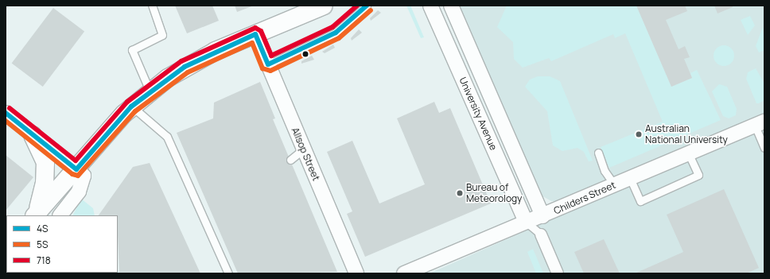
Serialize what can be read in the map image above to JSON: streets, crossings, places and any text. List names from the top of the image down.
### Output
{
  "streets": {
    "street": ["University Avenue", "Allsop Street", "Childers Street"]
  },
  "crossings": [
    ["University Avenue", "Childers Street"]
  ],
  "places": ["Australian National University", "Bureau of Meteorology"],
  "lines": ["transit line 4S", "transit line 718", "transit line 5S"],
  "legend": ["4S", "5S", "718"]
}
